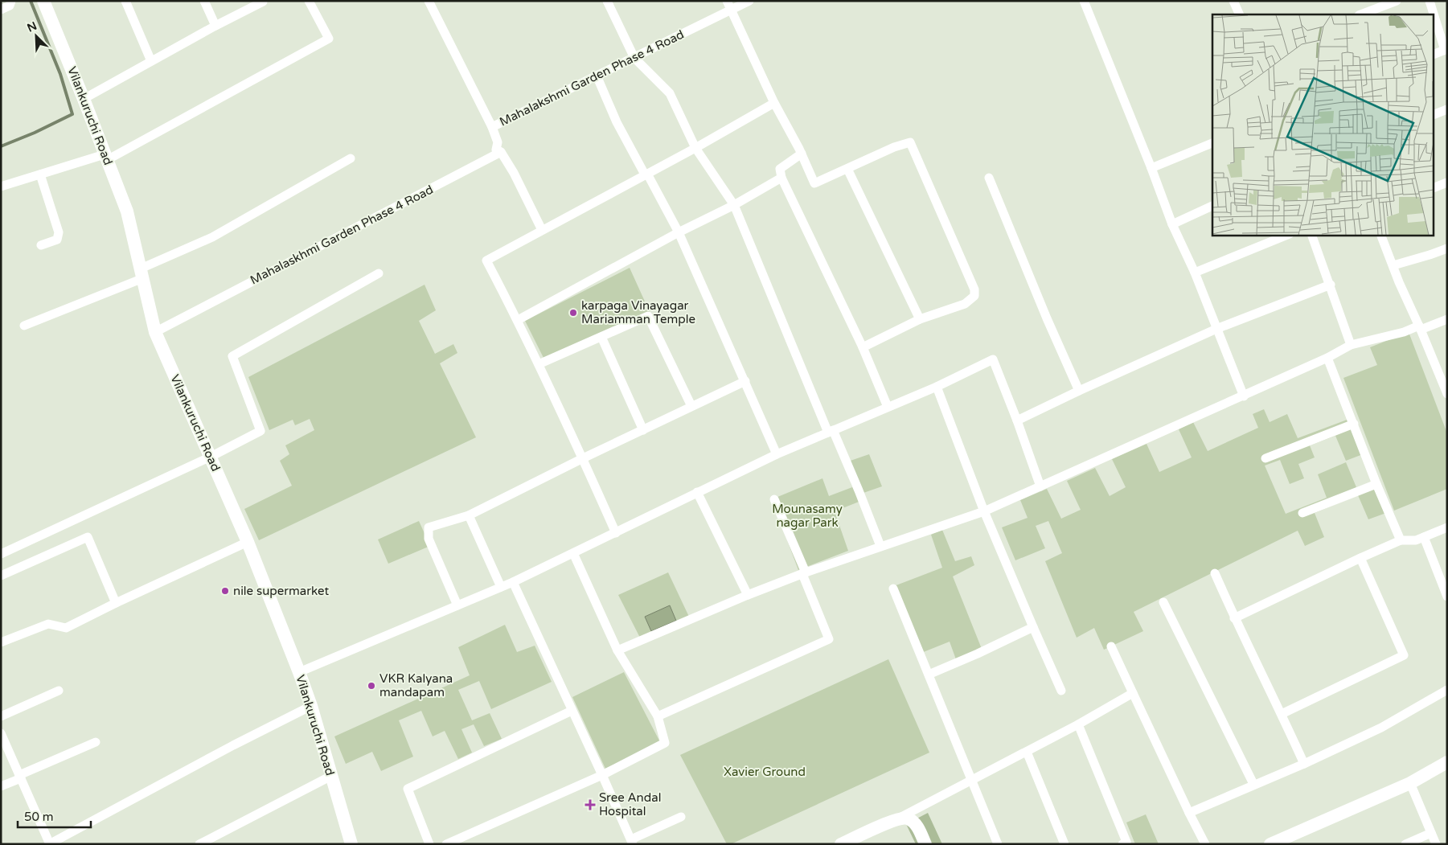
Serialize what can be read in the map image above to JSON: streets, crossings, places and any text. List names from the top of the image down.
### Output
{
  "streets": {
    "main road": ["Vilankuruchi Road"],
    "street": ["Mahalakshmi Garden Phase 4 Road", "Mahalaskhmi Garden Phase 4 Road"]
  },
  "crossings": [
    ["Vilankuruchi Road", "Mahalaskhmi Garden Phase 4 Road"]
  ],
  "parks": ["Mounasamy nagar Park", "Xavier Ground"],
  "places": {
    "other": ["karpaga Vinayagar Mariamman Temple", "nile supermarket", "VKR Kalyana mandapam"],
    "health": ["Sree Andal Hospital"]
  },
  "scale_bar": "50 m",
  "north": "top left"
}
